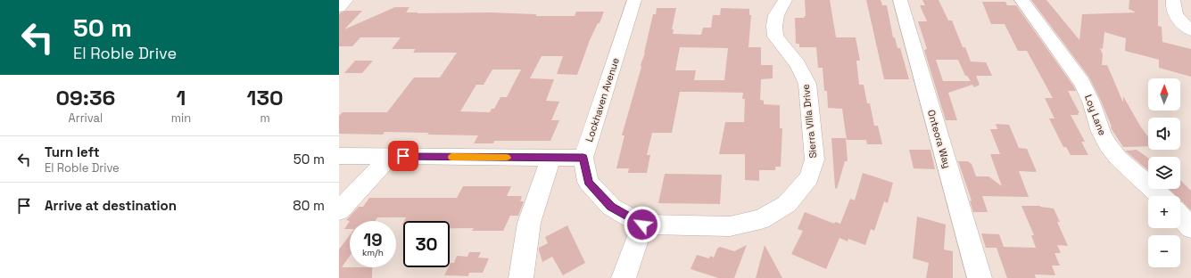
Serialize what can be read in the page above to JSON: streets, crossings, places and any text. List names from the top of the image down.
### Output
{
  "streets": {
    "street": [
      "Lockhaven Avenue",
      "Loy Lane",
      "Sierra Villa Drive",
      "Onteora Way"
    ]
  },
  "crossings": [
    ["Lockhaven Avenue", "Sierra Villa Drive"]
  ],
  "north": "top",
  "page": {
    "turn": ["50 m", "El Roble Drive"],
    "eta": [
      "09:36",
      "Arrival",
      "1",
      "min",
      "130",
      "m"
    ],
    "map_buttons": ["+", "−"],
    "list": [
      {
        "name": "Turn left",
        "note": "El Roble Drive",
        "value": "50 m"
      },
      {
        "name": "Arrive at destination",
        "value": "80 m"
      }
    ],
    "speed": "19 km/h",
    "limit": "30"
  }
}
